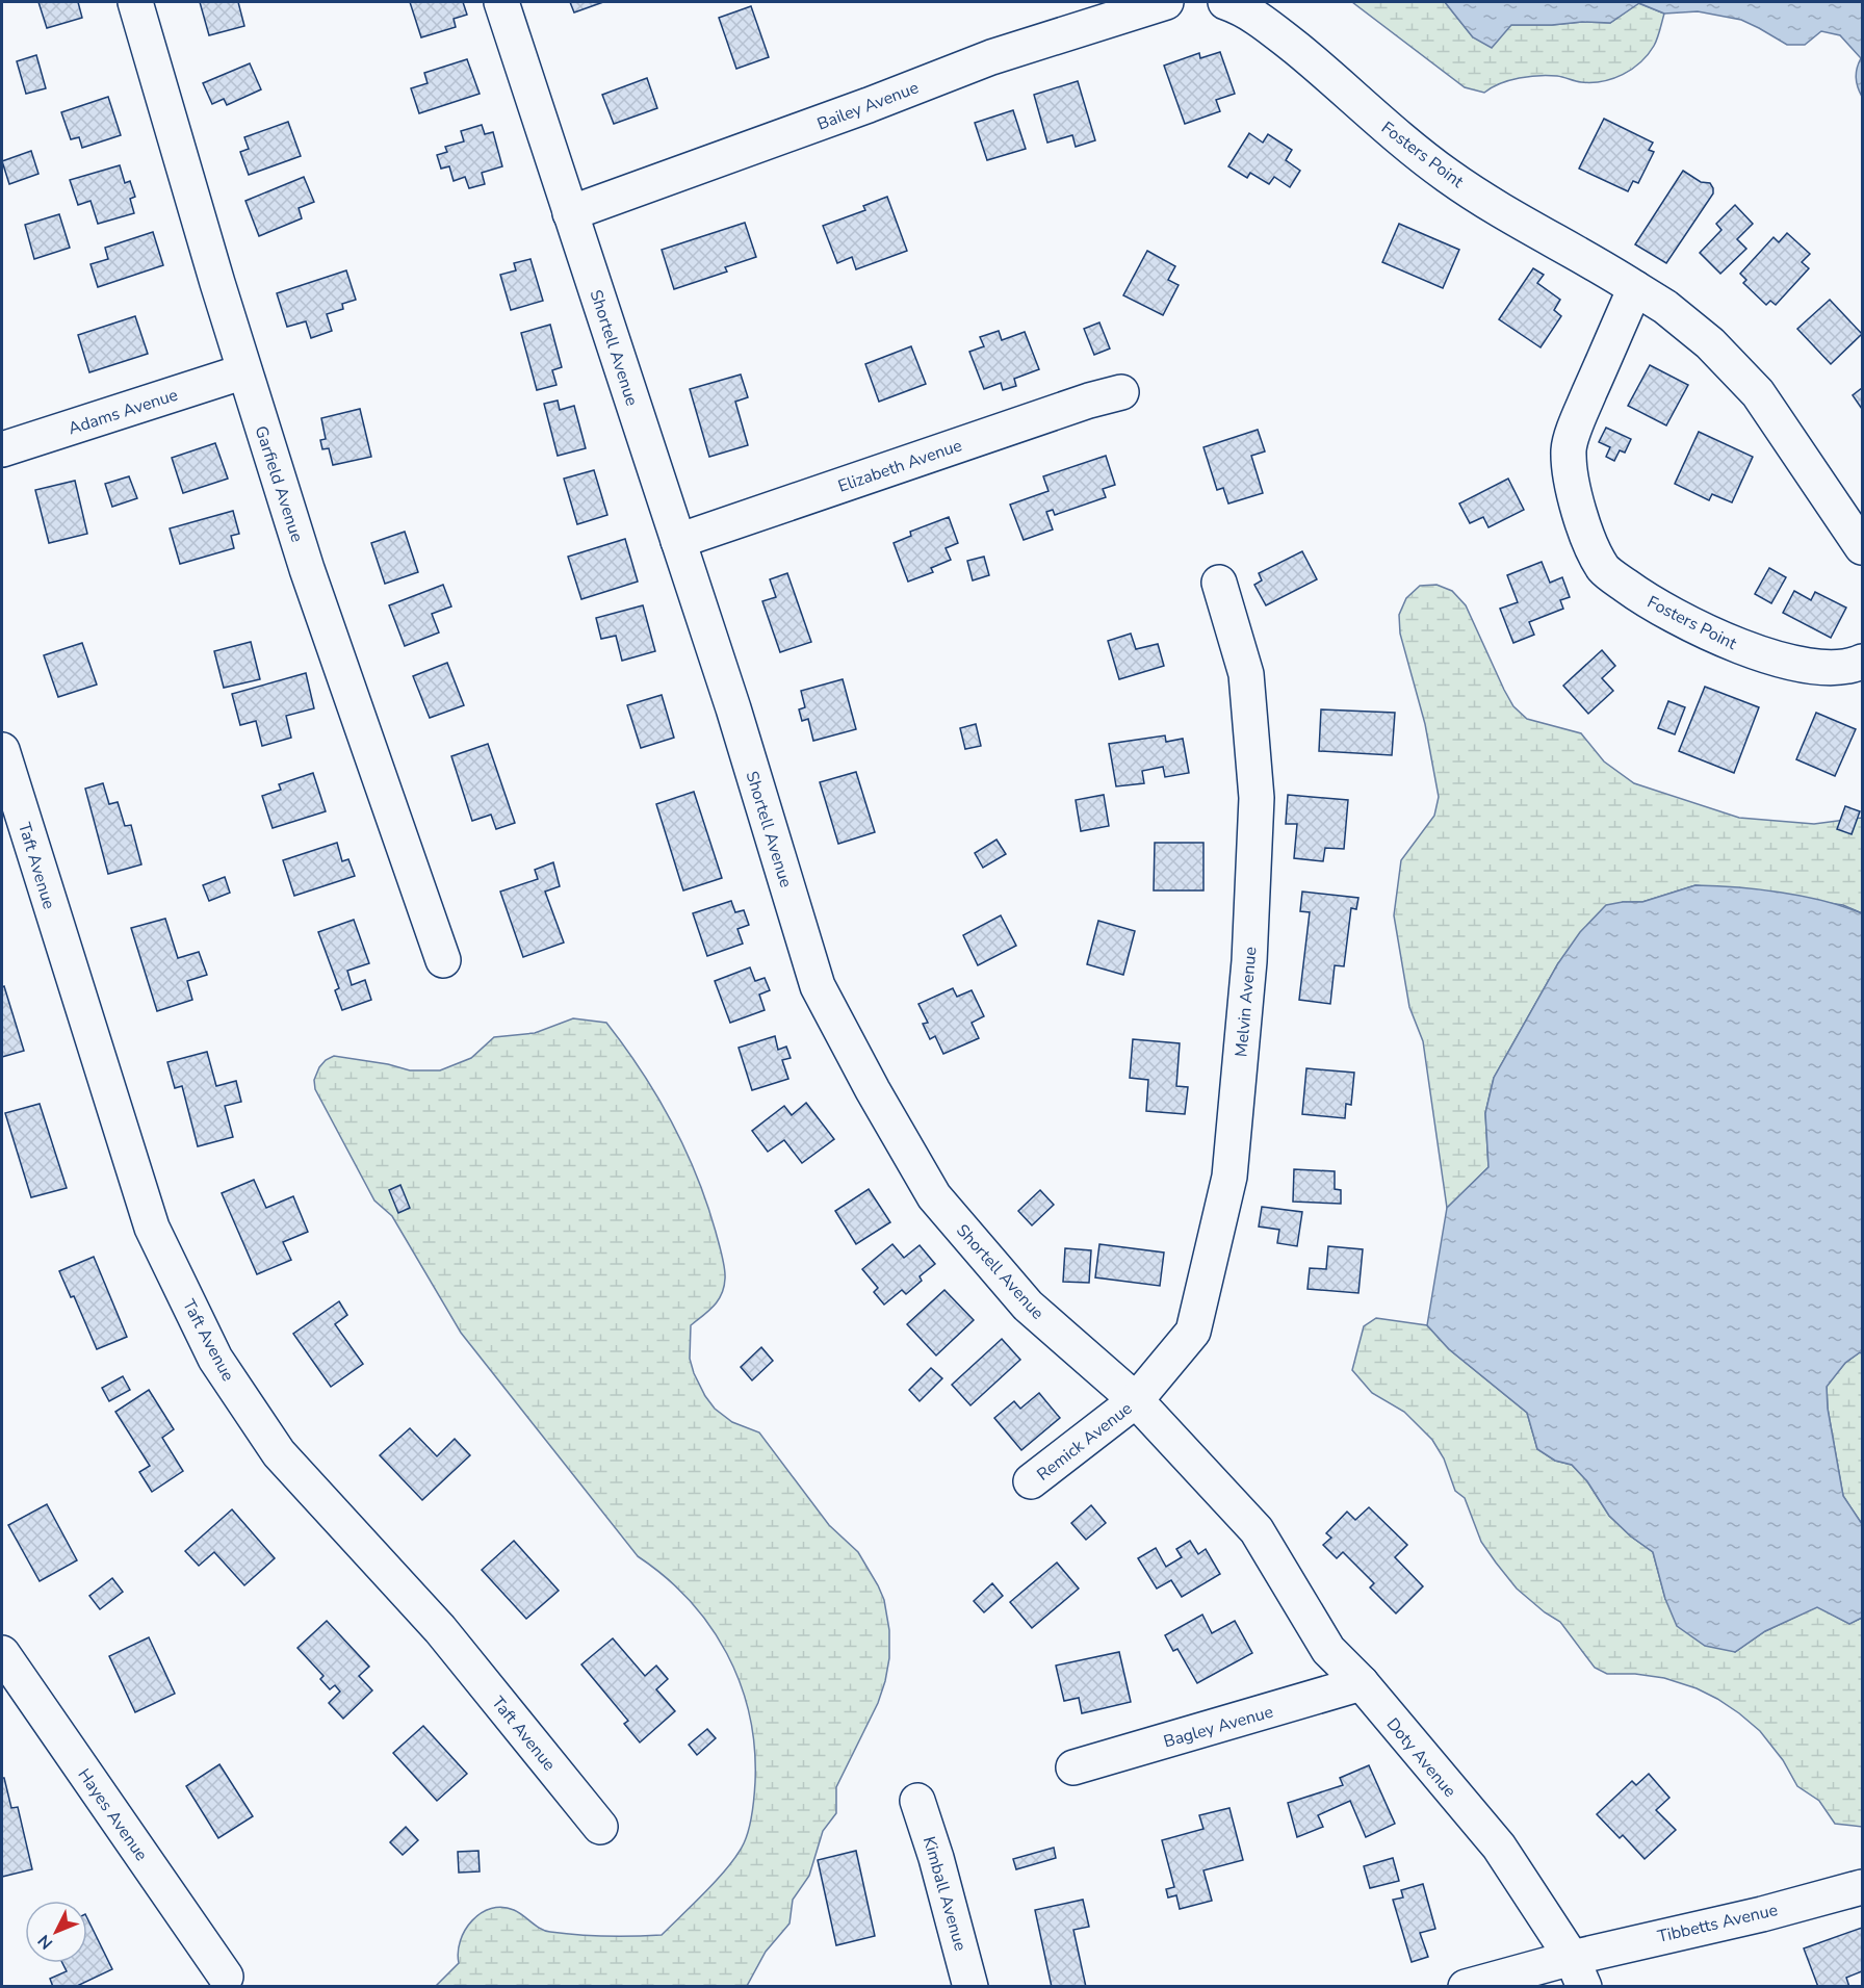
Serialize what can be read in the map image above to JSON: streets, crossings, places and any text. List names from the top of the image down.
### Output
{
  "streets": {
    "street": [
      "Bailey Avenue",
      "Fosters Point",
      "Shortell Avenue",
      "Adams Avenue",
      "Elizabeth Avenue",
      "Garfield Avenue",
      "Taft Avenue",
      "Melvin Avenue",
      "Remick Avenue",
      "Bagley Avenue",
      "Doty Avenue",
      "Hayes Avenue",
      "Kimball Avenue",
      "Tibbetts Avenue"
    ]
  },
  "crossings": [
    ["Bailey Avenue", "Shortell Avenue"],
    ["Shortell Avenue", "Elizabeth Avenue"],
    ["Shortell Avenue", "Melvin Avenue"],
    ["Shortell Avenue", "Remick Avenue"],
    ["Shortell Avenue", "Doty Avenue"],
    ["Adams Avenue", "Garfield Avenue"],
    ["Melvin Avenue", "Remick Avenue"],
    ["Bagley Avenue", "Doty Avenue"],
    ["Doty Avenue", "Tibbetts Avenue"]
  ],
  "north": "bottom left"
}
